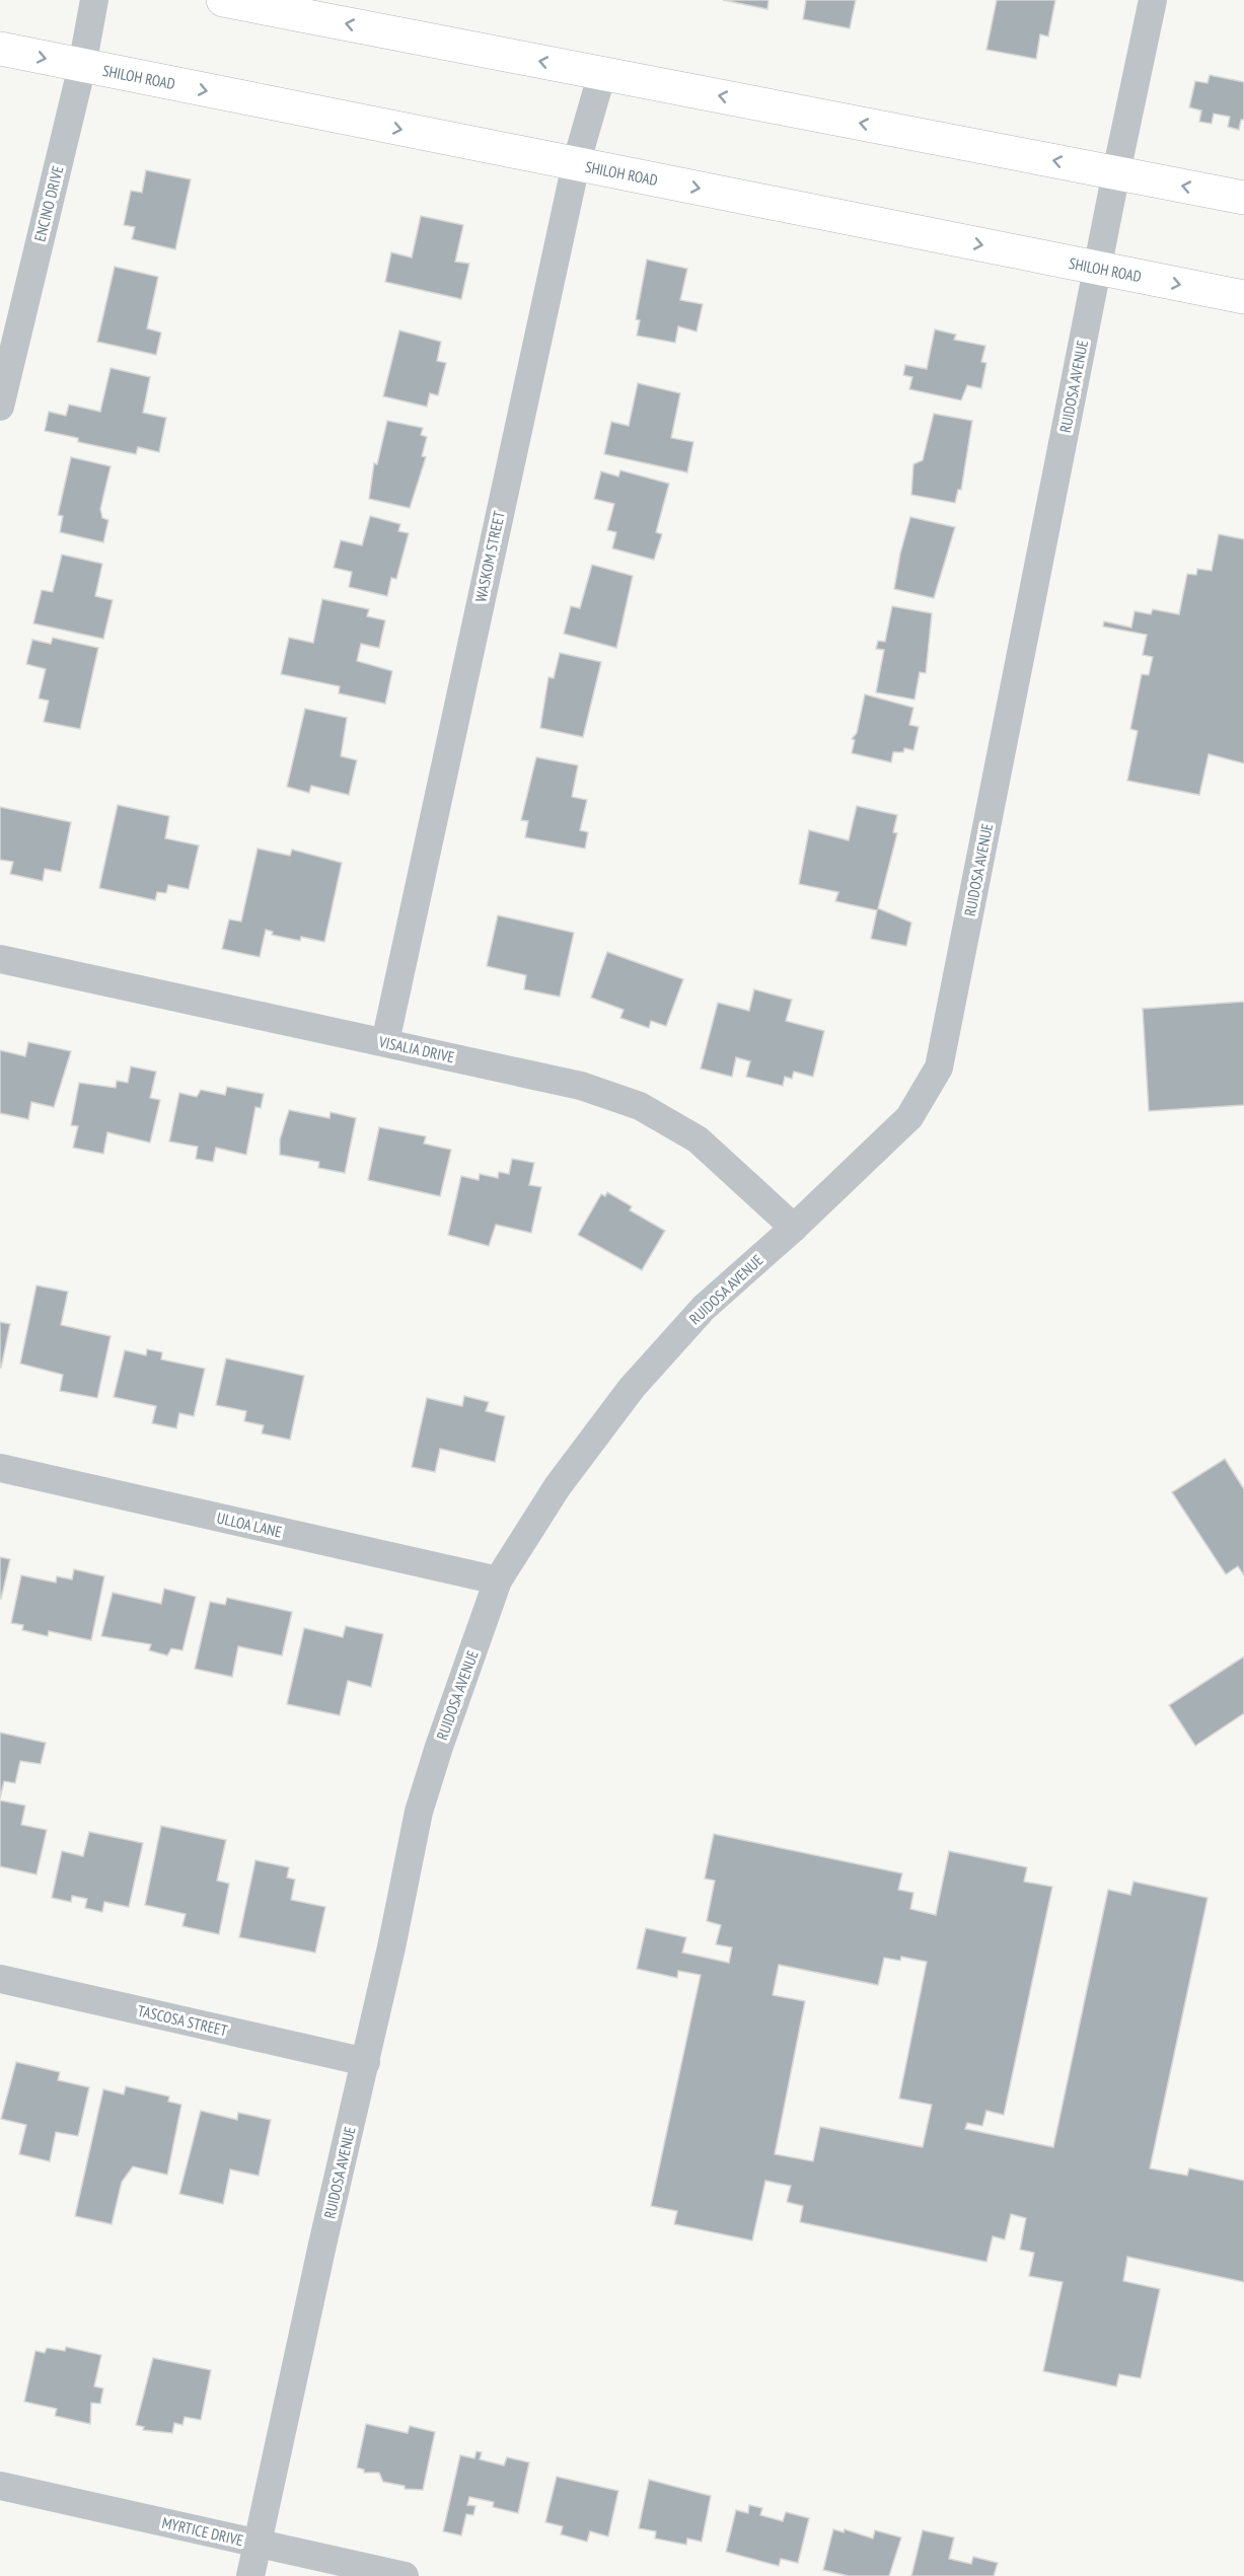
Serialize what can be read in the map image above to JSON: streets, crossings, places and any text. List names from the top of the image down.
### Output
{
  "streets": {
    "main road": ["SHILOH ROAD"],
    "street": [
      "ENCINO DRIVE",
      "RUIDOSA AVENUE",
      "WASKOM STREET",
      "VISALIA DRIVE",
      "ULLOA LANE",
      "TASCOSA STREET",
      "MYRTICE DRIVE"
    ]
  },
  "crossings": [
    ["SHILOH ROAD", "ENCINO DRIVE"],
    ["SHILOH ROAD", "RUIDOSA AVENUE"],
    ["SHILOH ROAD", "WASKOM STREET"],
    ["RUIDOSA AVENUE", "VISALIA DRIVE"],
    ["RUIDOSA AVENUE", "ULLOA LANE"],
    ["RUIDOSA AVENUE", "TASCOSA STREET"],
    ["RUIDOSA AVENUE", "MYRTICE DRIVE"],
    ["WASKOM STREET", "VISALIA DRIVE"]
  ]
}
